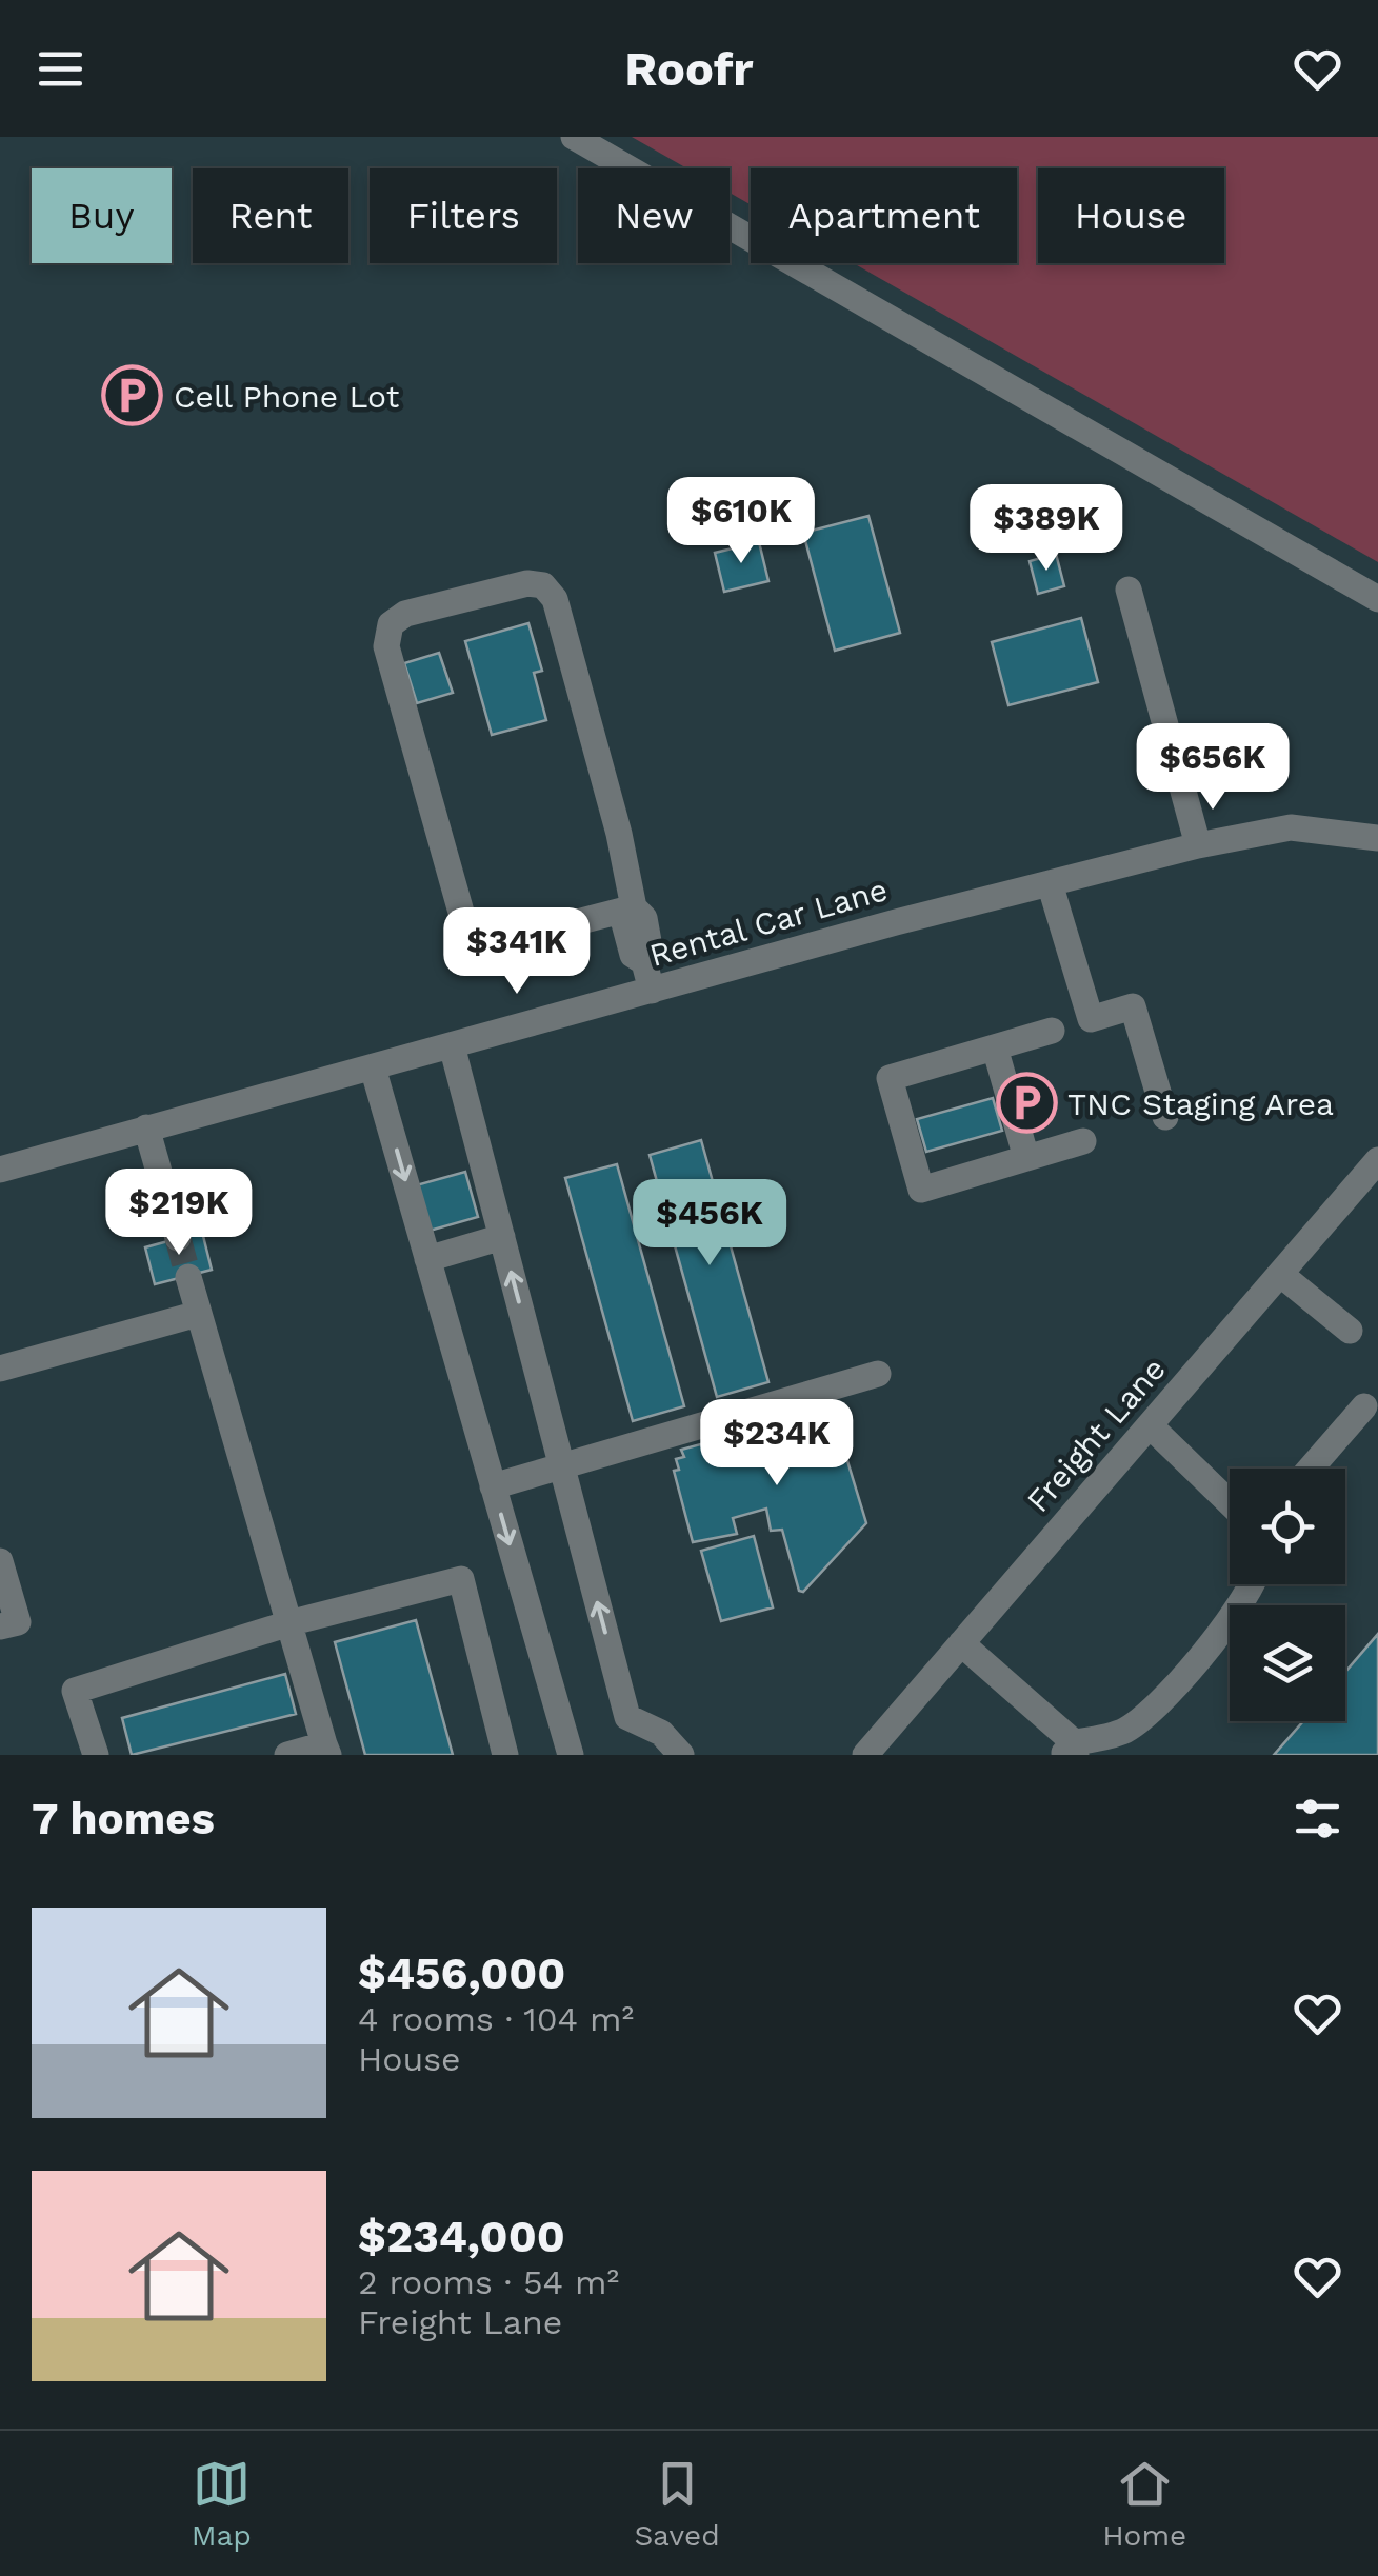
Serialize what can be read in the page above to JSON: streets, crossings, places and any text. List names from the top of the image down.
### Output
{
  "streets": {
    "street": ["Rental Car Lane", "Freight Lane"]
  },
  "places": {
    "parking": ["Cell Phone Lot", "TNC Staging Area"]
  },
  "page": {
    "header": "Roofr",
    "chip": [
      "Buy",
      "Rent",
      "Filters",
      "New",
      "Apartment",
      "House"
    ],
    "price": [
      "$610K",
      "$389K",
      "$656K",
      "$341K",
      "$219K",
      "$456K",
      "$234K"
    ],
    "heading": "7 homes",
    "list": [
      {
        "name": "$456,000",
        "note": "4 rooms · 104 m² · House"
      },
      {
        "name": "$234,000",
        "note": "2 rooms · 54 m² · Freight Lane"
      }
    ],
    "tabs": ["Map", "Saved", "Home"]
  }
}
